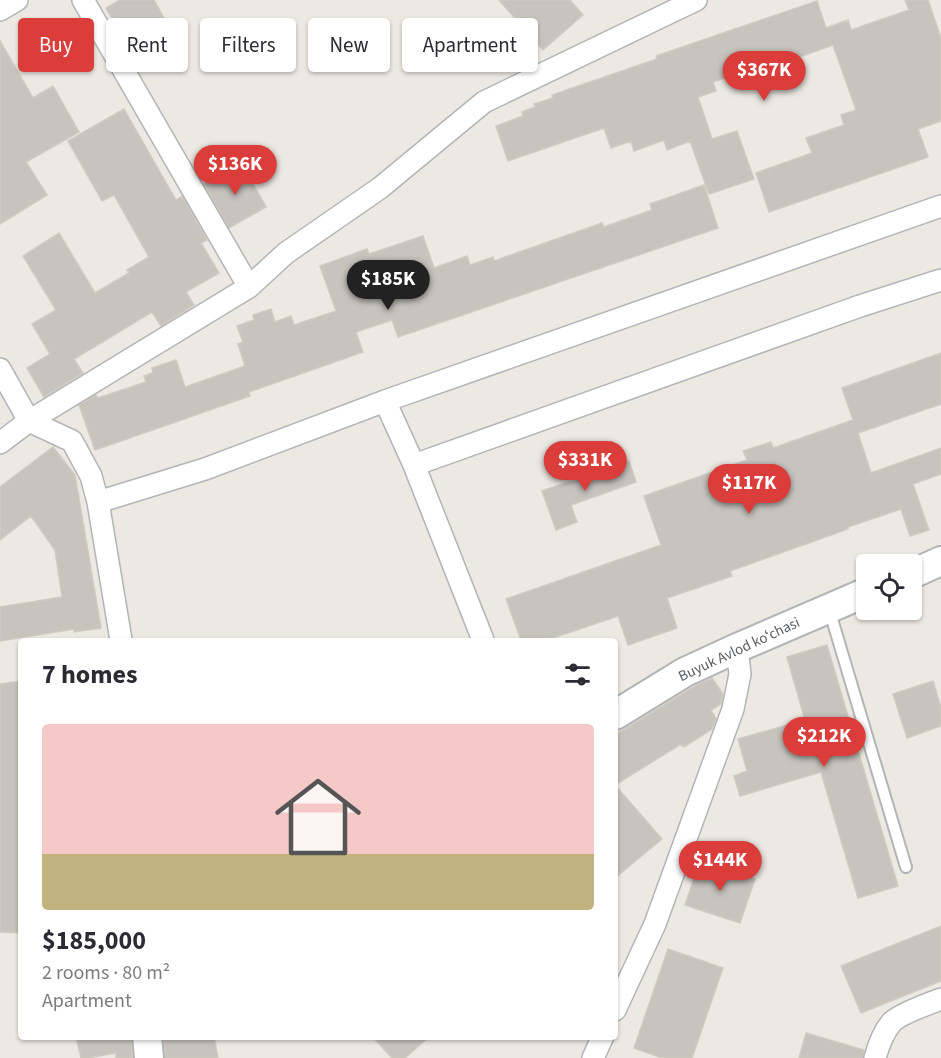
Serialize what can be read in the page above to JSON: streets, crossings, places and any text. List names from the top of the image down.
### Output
{
  "streets": {
    "street": ["Buyuk Avlod koʻchasi"]
  },
  "page": {
    "chip": [
      "Buy",
      "Rent",
      "Filters",
      "New",
      "Apartment"
    ],
    "price": [
      "$367K",
      "$136K",
      "$185K",
      "$331K",
      "$117K",
      "$212K",
      "$144K"
    ],
    "heading": "7 homes",
    "list": [
      {
        "name": "$185,000",
        "note": "2 rooms · 80 m² · Apartment"
      }
    ]
  }
}
